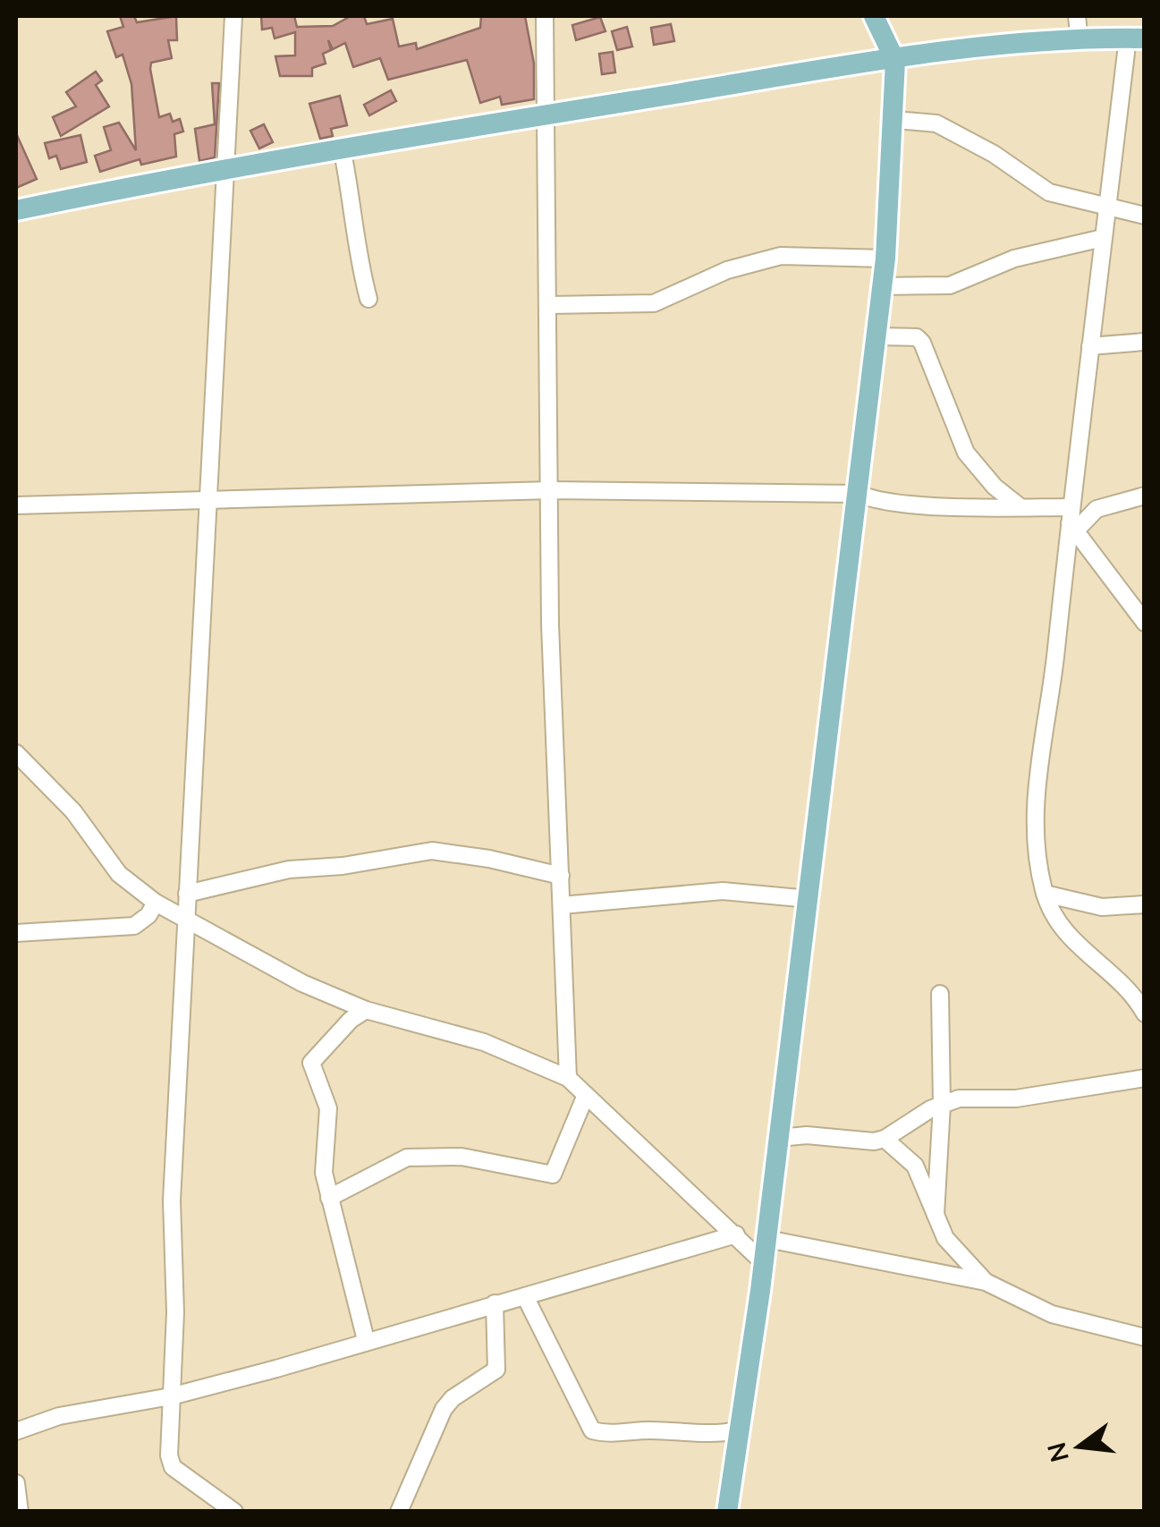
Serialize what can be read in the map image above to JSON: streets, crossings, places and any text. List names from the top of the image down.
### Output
{
  "north": "left"
}
